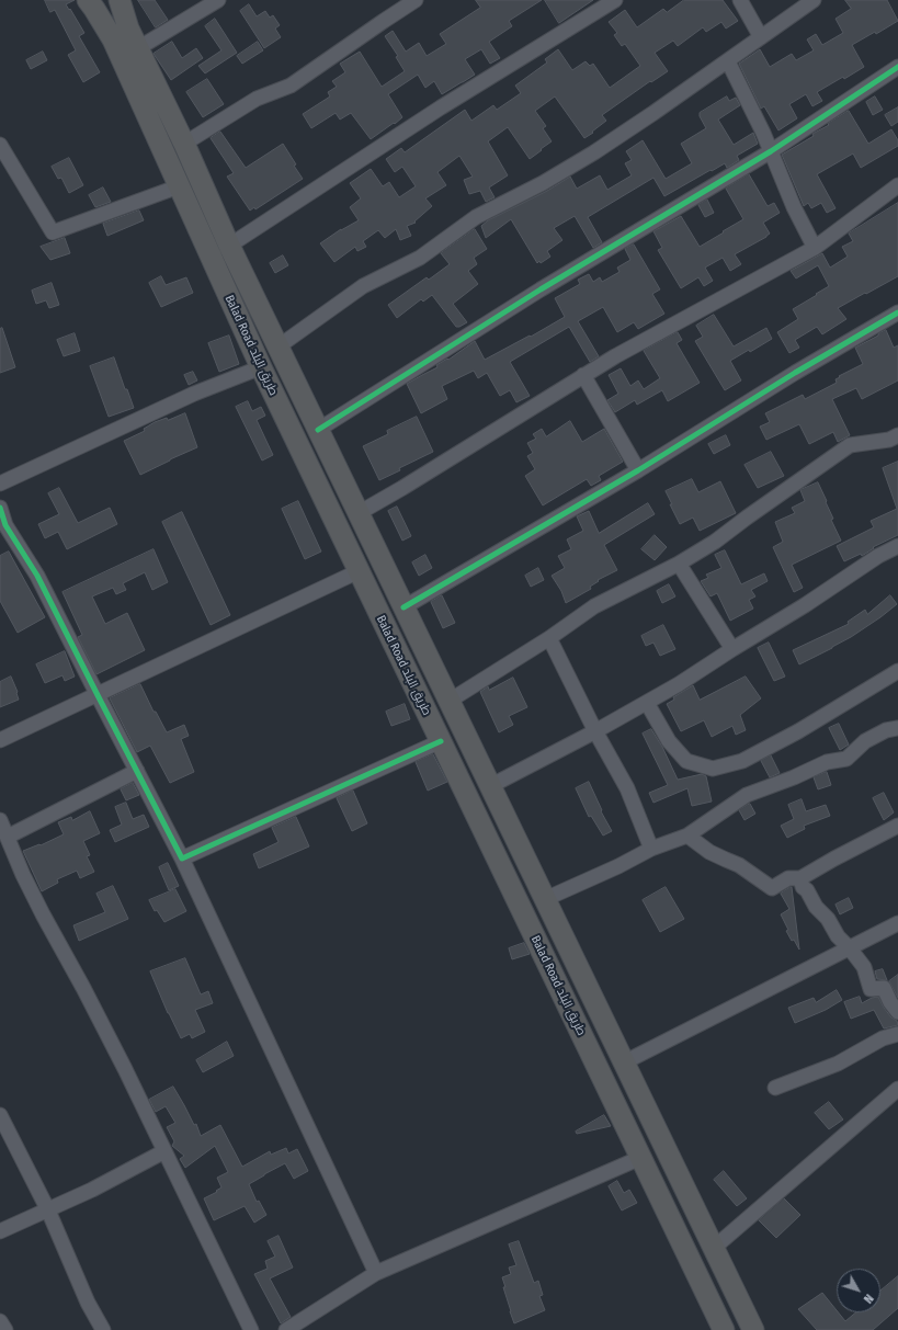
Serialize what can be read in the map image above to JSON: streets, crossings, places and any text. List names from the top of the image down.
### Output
{
  "streets": {
    "highway": ["Balad Road طريق البلد"]
  },
  "north": "bottom right"
}
